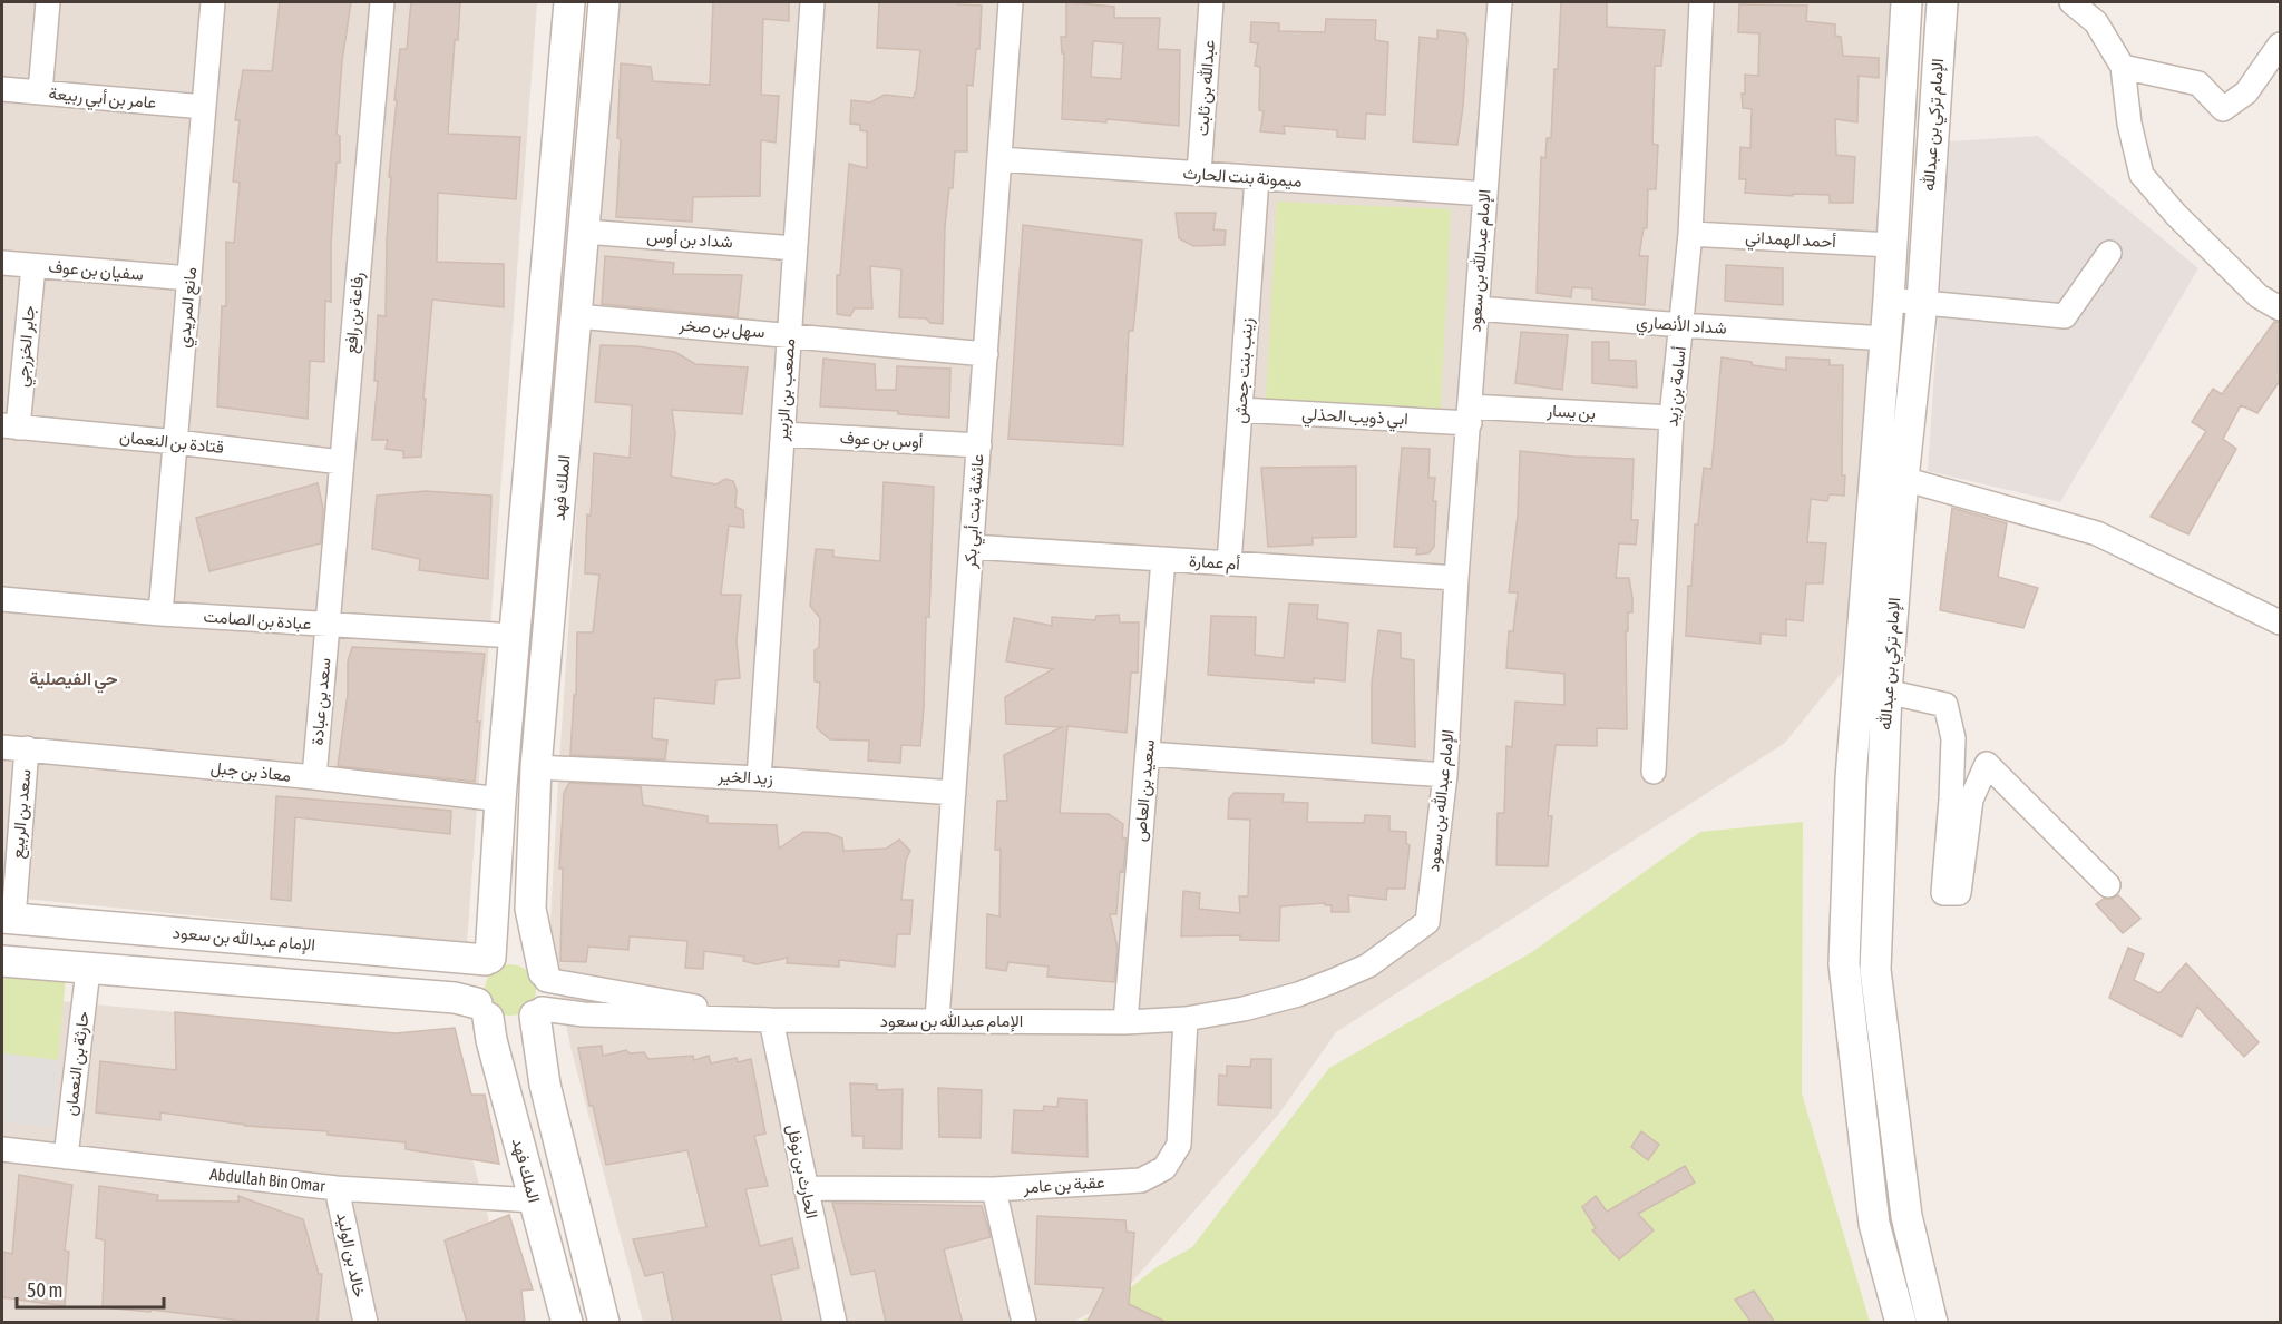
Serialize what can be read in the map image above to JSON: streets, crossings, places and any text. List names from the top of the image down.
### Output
{
  "streets": {
    "street": [
      "عبدالله بن ثابت",
      "عامر بن أبي ربيعة",
      "الإمام تركي بن عبدالله",
      "ميمونة بنت الحارث",
      "شداد بن أوس",
      "أحمد الهمداني",
      "الإمام عبدالله بن سعود",
      "سفيان بن عوف",
      "مانع المريدي",
      "رفاعة بن رافع",
      "شداد الأنصاري",
      "سهل بن صخر",
      "جابر الخزرجي",
      "زينب بنت جحش",
      "أسامة بن زيد",
      "مصعب بن الزبير",
      "بن يسار",
      "ابي ذويب الحذلي",
      "أوس بن عوف",
      "قتادة بن النعمان",
      "الملك فهد",
      "عائشة بنت أبي بكر",
      "أم عمارة",
      "عبادة بن الصامت",
      "سعد بن عبادة",
      "معاذ بن جبل",
      "زيد الخير",
      "سعيد بن العاص",
      "سعد بن الربيع",
      "حارثة بن النعمان",
      "الحارث بن نوفل",
      "Abdullah Bin Omar",
      "عقبة بن عامر",
      "خالد بن الوليد"
    ]
  },
  "crossings": [
    ["عبدالله بن ثابت", "ميمونة بنت الحارث"],
    ["عامر بن أبي ربيعة", "مانع المريدي"],
    ["الإمام تركي بن عبدالله", "أحمد الهمداني"],
    ["الإمام تركي بن عبدالله", "شداد الأنصاري"],
    ["ميمونة بنت الحارث", "الإمام عبدالله بن سعود"],
    ["ميمونة بنت الحارث", "زينب بنت جحش"],
    ["ميمونة بنت الحارث", "عائشة بنت أبي بكر"],
    ["شداد بن أوس", "مصعب بن الزبير"],
    ["شداد بن أوس", "الملك فهد"],
    ["أحمد الهمداني", "أسامة بن زيد"],
    ["الإمام عبدالله بن سعود", "شداد الأنصاري"],
    ["الإمام عبدالله بن سعود", "بن يسار"],
    ["الإمام عبدالله بن سعود", "ابي ذويب الحذلي"],
    ["الإمام عبدالله بن سعود", "الملك فهد"],
    ["الإمام عبدالله بن سعود", "عائشة بنت أبي بكر"],
    ["الإمام عبدالله بن سعود", "أم عمارة"],
    ["الإمام عبدالله بن سعود", "سعيد بن العاص"],
    ["الإمام عبدالله بن سعود", "سعد بن الربيع"],
    ["الإمام عبدالله بن سعود", "الحارث بن نوفل"],
    ["الإمام عبدالله بن سعود", "عقبة بن عامر"],
    ["سفيان بن عوف", "مانع المريدي"],
    ["سفيان بن عوف", "جابر الخزرجي"],
    ["مانع المريدي", "قتادة بن النعمان"],
    ["مانع المريدي", "عبادة بن الصامت"],
    ["رفاعة بن رافع", "قتادة بن النعمان"],
    ["رفاعة بن رافع", "عبادة بن الصامت"],
    ["رفاعة بن رافع", "سعد بن عبادة"],
    ["شداد الأنصاري", "أسامة بن زيد"],
    ["سهل بن صخر", "مصعب بن الزبير"],
    ["سهل بن صخر", "الملك فهد"],
    ["سهل بن صخر", "عائشة بنت أبي بكر"],
    ["جابر الخزرجي", "قتادة بن النعمان"],
    ["زينب بنت جحش", "ابي ذويب الحذلي"],
    ["زينب بنت جحش", "أم عمارة"],
    ["أسامة بن زيد", "بن يسار"],
    ["مصعب بن الزبير", "أوس بن عوف"],
    ["مصعب بن الزبير", "زيد الخير"],
    ["بن يسار", "ابي ذويب الحذلي"],
    ["أوس بن عوف", "عائشة بنت أبي بكر"],
    ["الملك فهد", "عبادة بن الصامت"],
    ["الملك فهد", "معاذ بن جبل"],
    ["الملك فهد", "زيد الخير"],
    ["الملك فهد", "Abdullah Bin Omar"],
    ["عائشة بنت أبي بكر", "أم عمارة"],
    ["عائشة بنت أبي بكر", "زيد الخير"],
    ["أم عمارة", "سعيد بن العاص"],
    ["عبادة بن الصامت", "سعد بن عبادة"],
    ["سعد بن عبادة", "معاذ بن جبل"],
    ["معاذ بن جبل", "سعد بن الربيع"],
    ["حارثة بن النعمان", "Abdullah Bin Omar"],
    ["الحارث بن نوفل", "عقبة بن عامر"],
    ["Abdullah Bin Omar", "خالد بن الوليد"]
  ],
  "districts": ["حي الفيصلية"],
  "scale_bar": "50 m"
}
